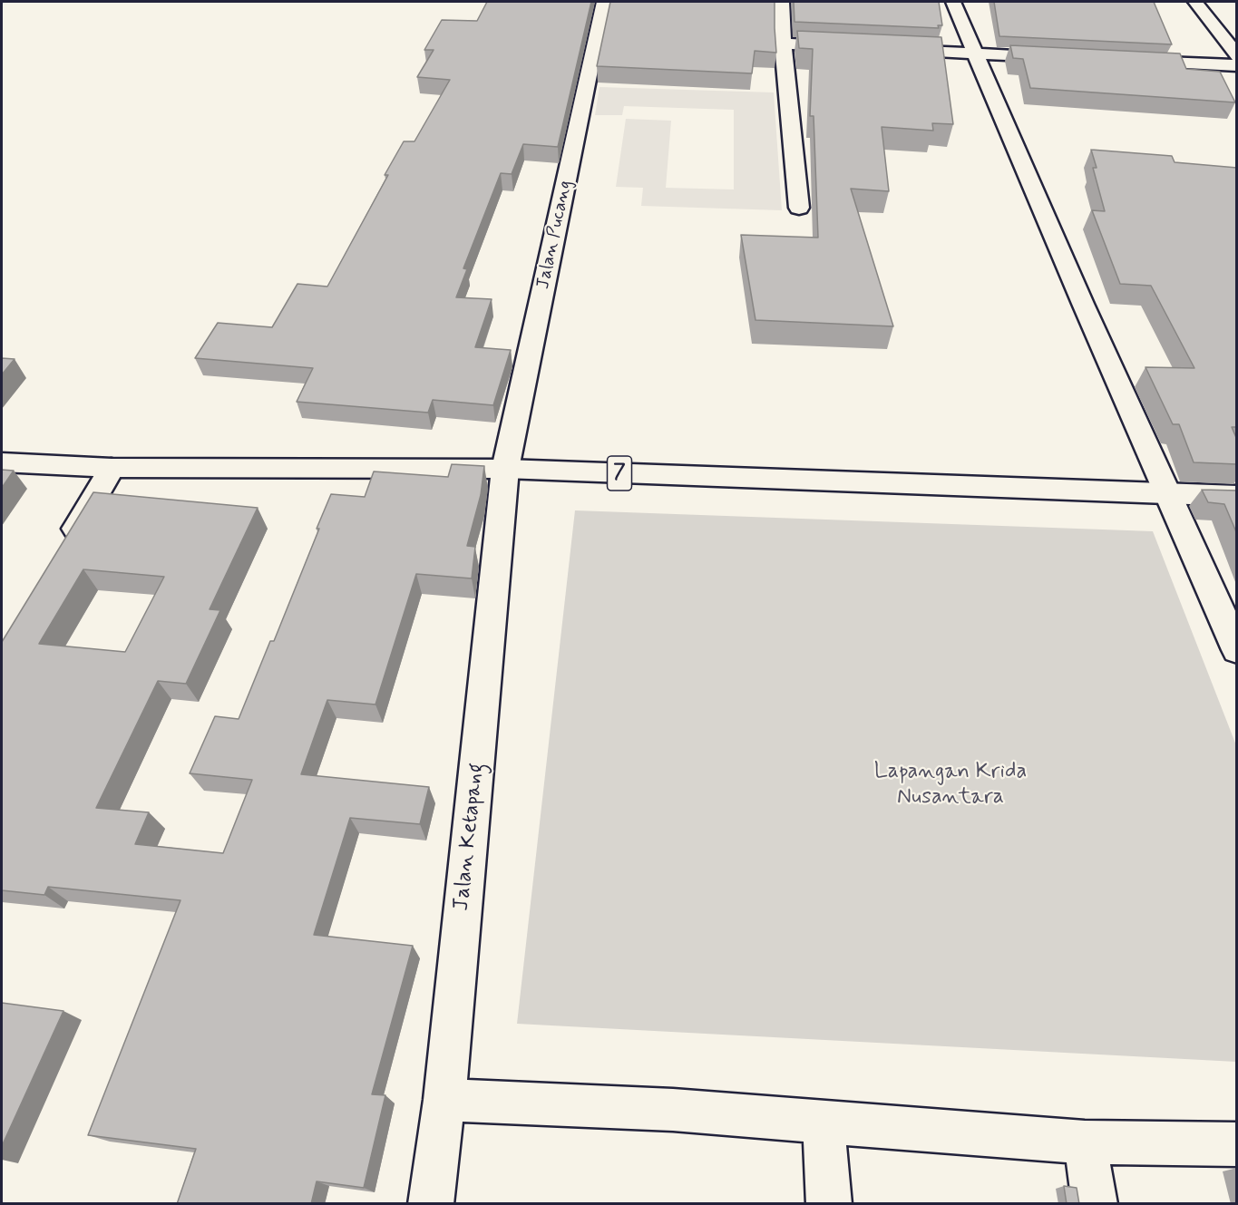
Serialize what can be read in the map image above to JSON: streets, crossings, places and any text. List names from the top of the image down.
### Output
{
  "streets": {
    "main road": ["Jalan Pucang", "7", "Jalan Ketapang"]
  },
  "crossings": [
    ["Jalan Pucang", "7"],
    ["Jalan Pucang", "Jalan Ketapang"],
    ["7", "Jalan Ketapang"]
  ],
  "parks": ["Lapangan Krida Nusantara"]
}
